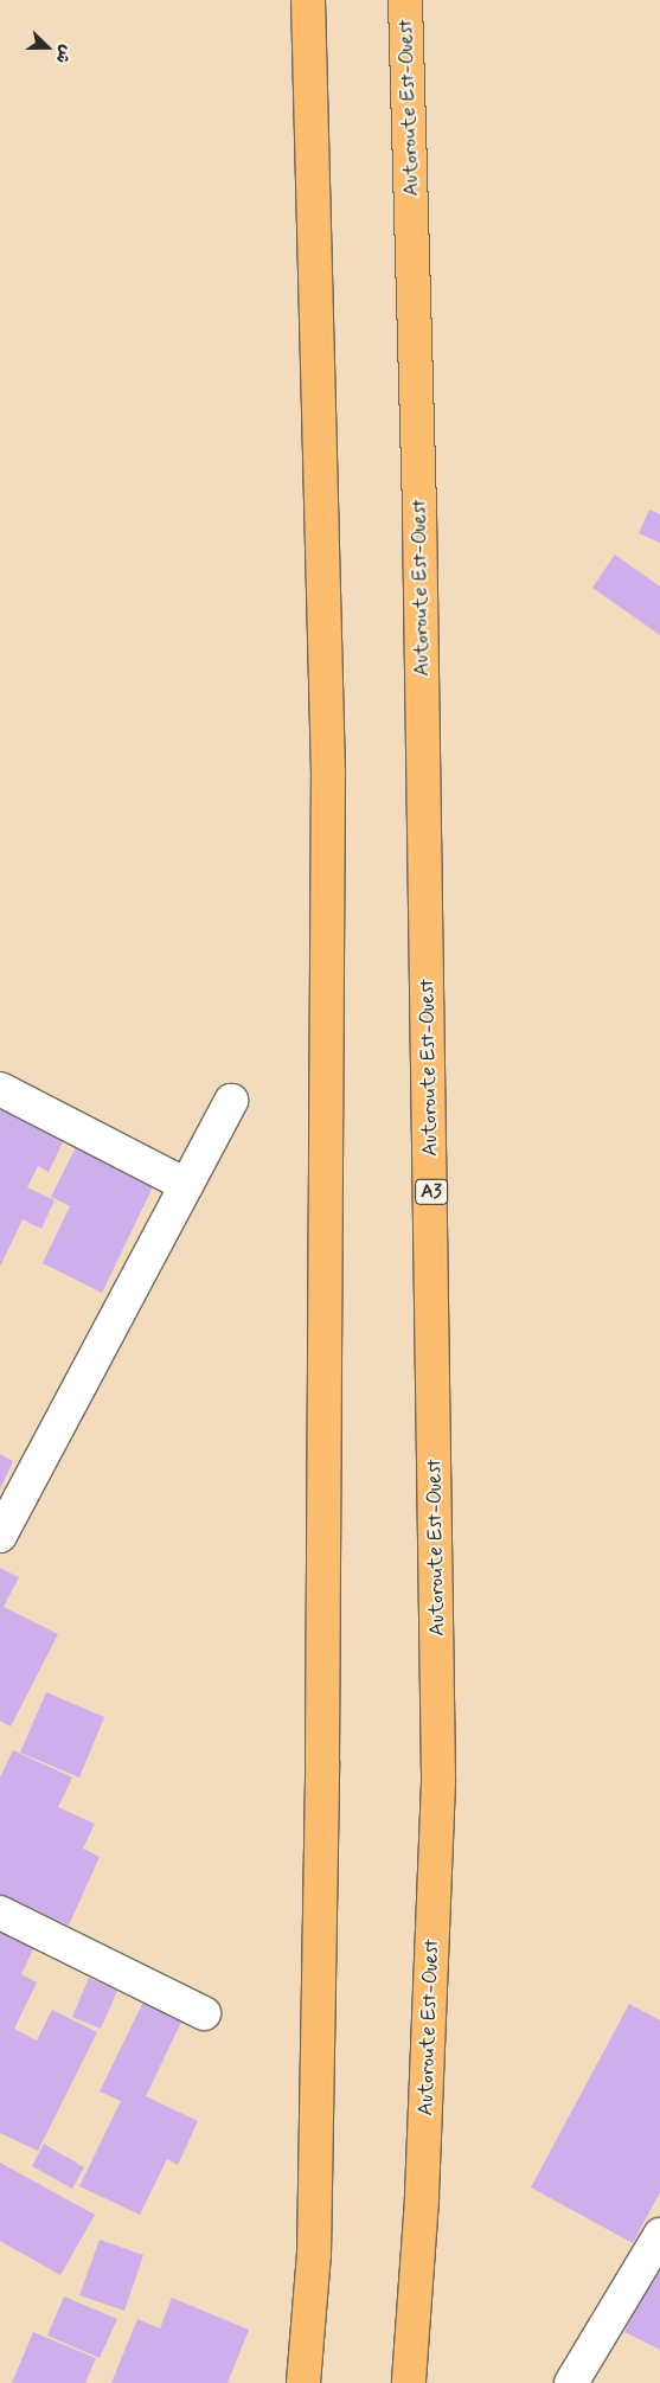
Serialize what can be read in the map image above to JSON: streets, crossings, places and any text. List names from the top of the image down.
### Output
{
  "streets": {
    "highway": ["Autoroute Est-Ouest", "A3"]
  },
  "north": "right"
}
